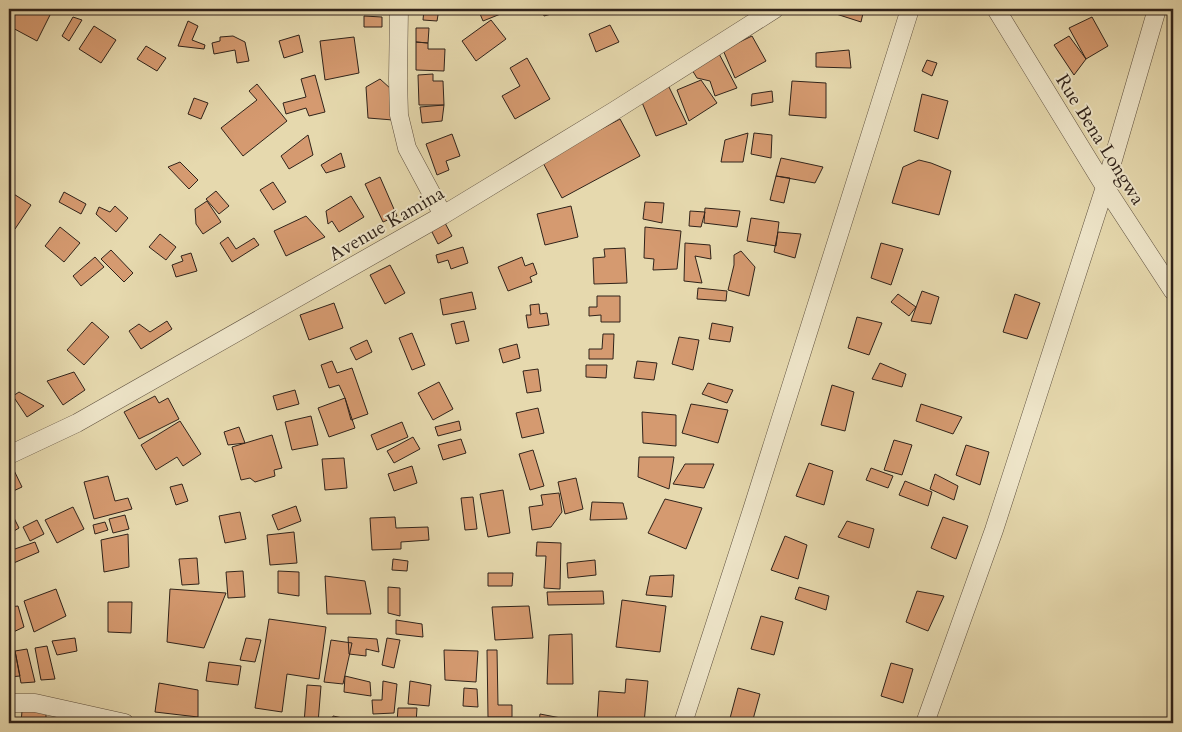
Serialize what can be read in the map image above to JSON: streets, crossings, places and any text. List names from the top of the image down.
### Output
{
  "streets": {
    "street": ["Rue Bena Longwa", "Avenue Kamina"]
  }
}
